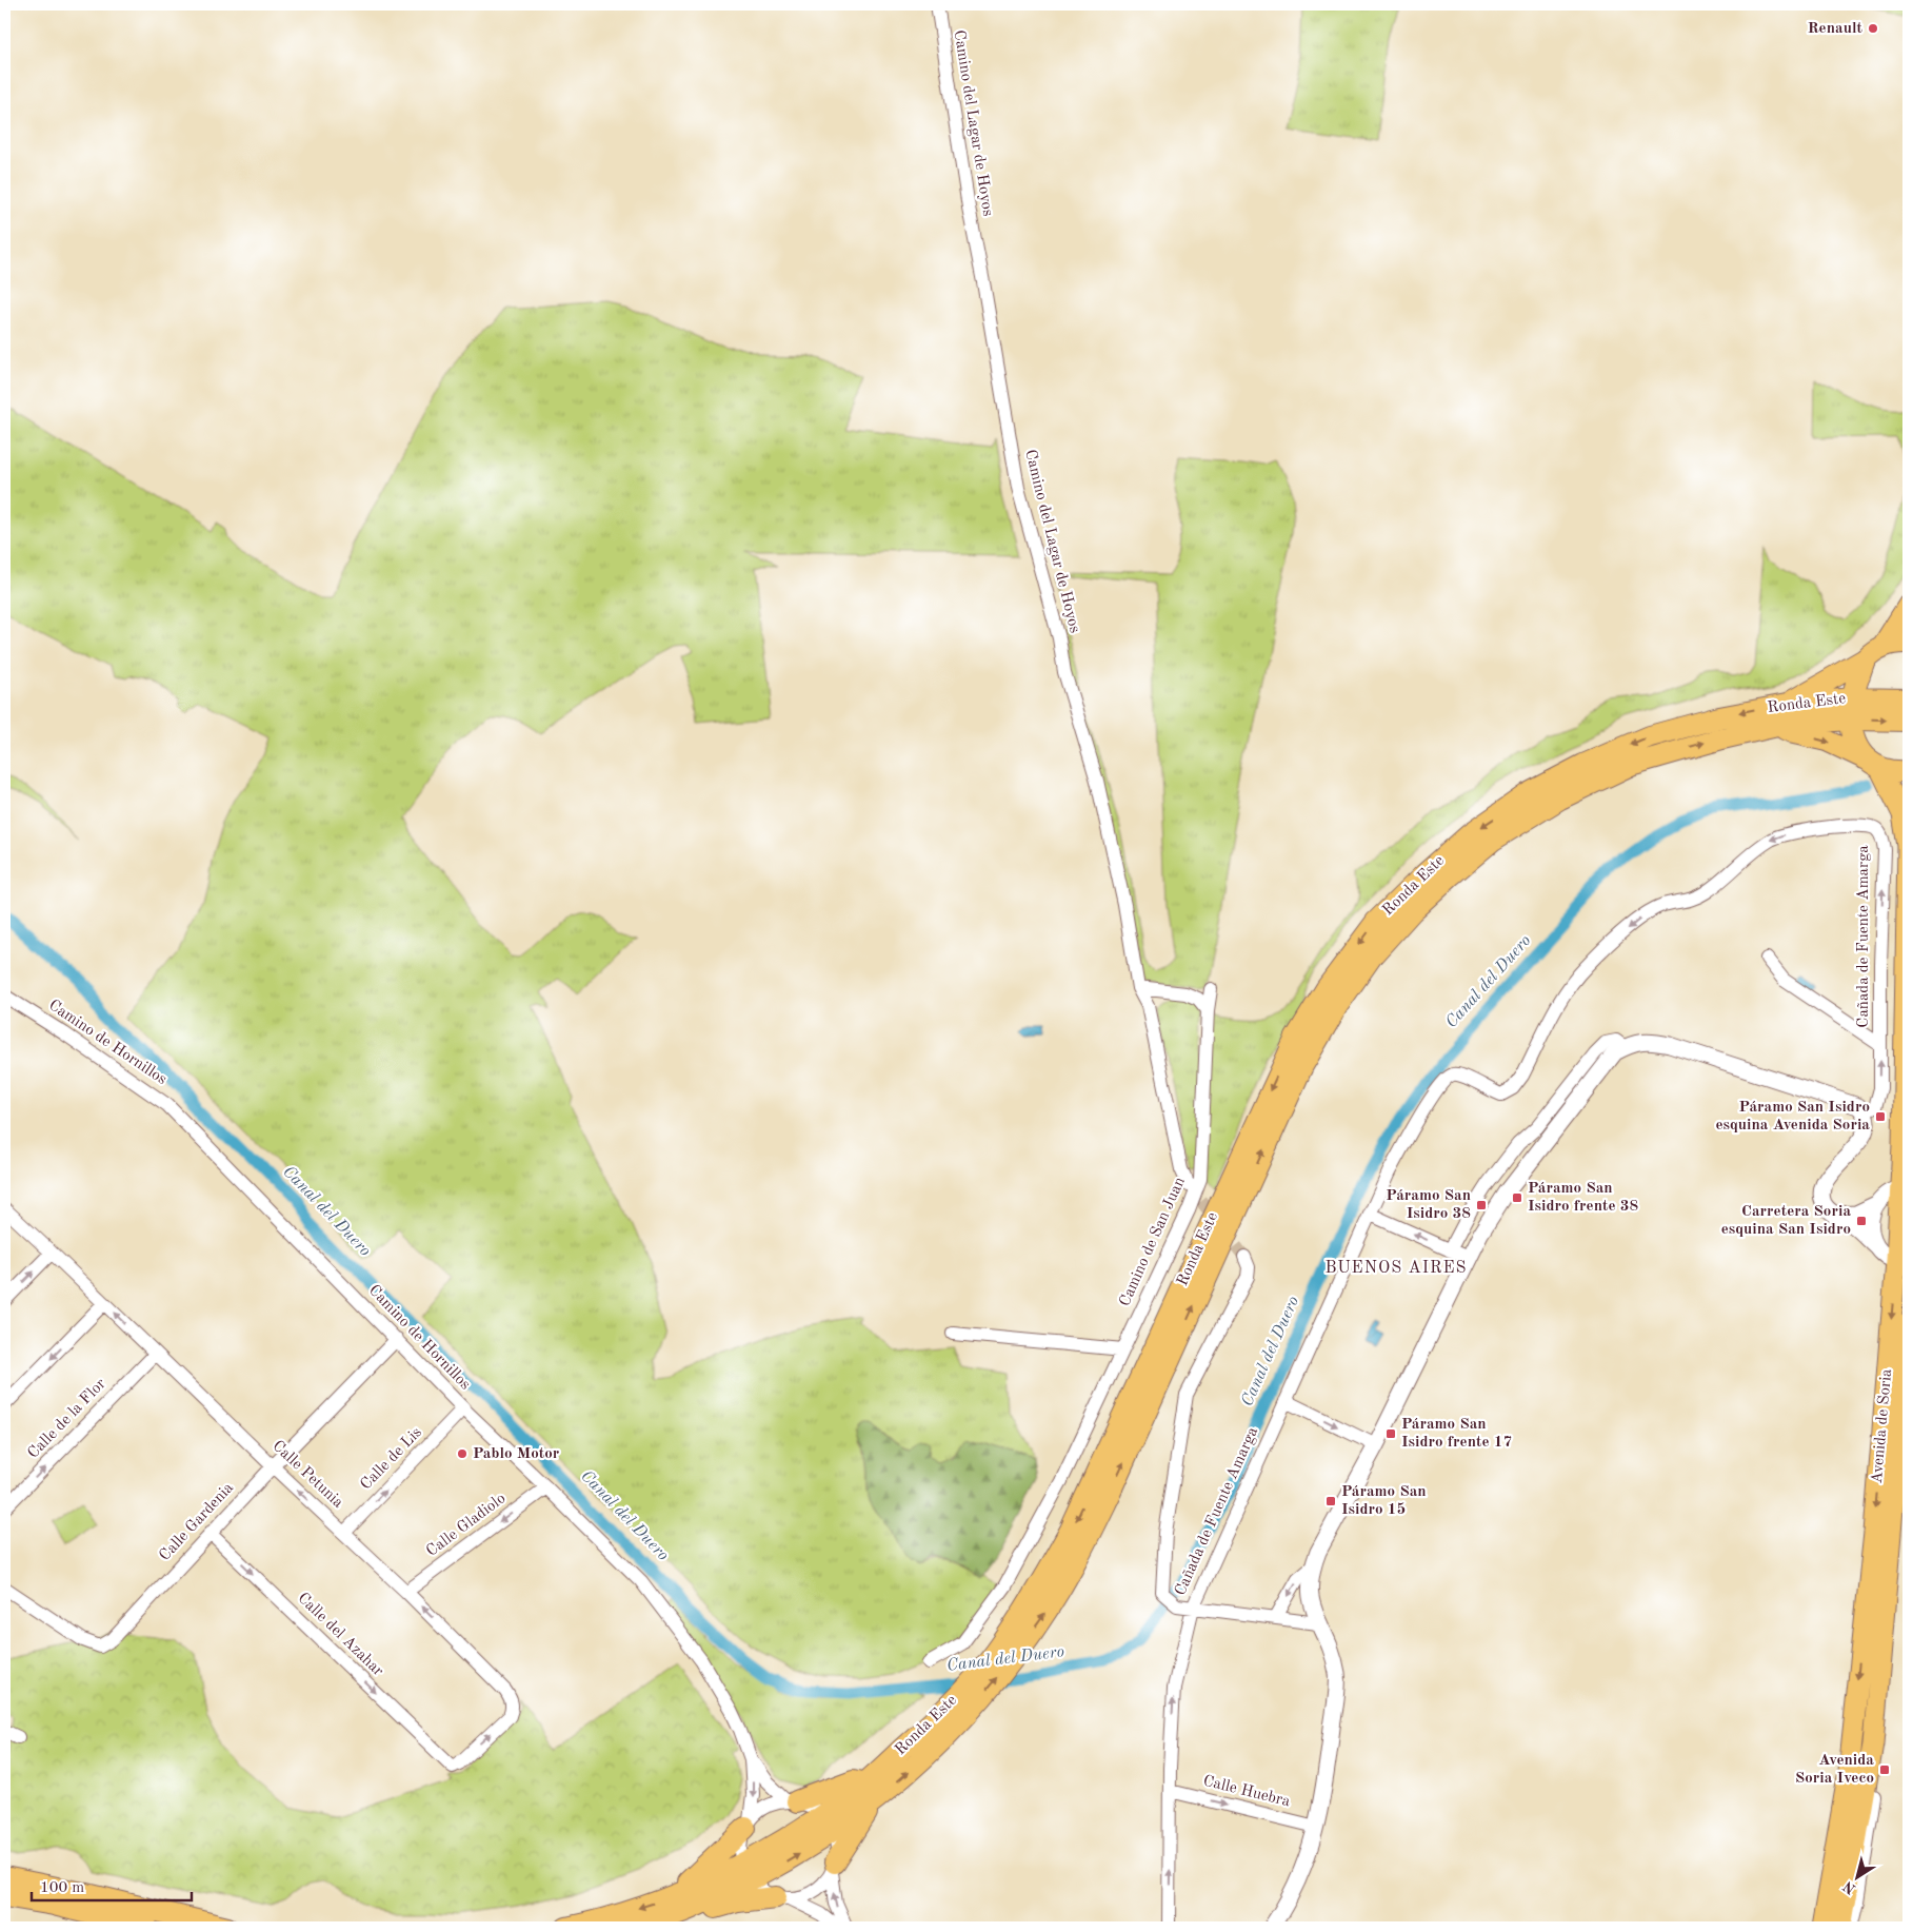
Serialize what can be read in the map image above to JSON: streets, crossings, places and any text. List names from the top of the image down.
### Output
{
  "streets": {
    "highway": ["Ronda Este"],
    "main road": ["Avenida de Soria"],
    "street": [
      "Camino del Lagar de Hoyos",
      "Cañada de Fuente Amarga",
      "Camino de Hornillos",
      "Camino de San Juan",
      "Calle de la Flor",
      "Calle de Lis",
      "Calle Petunia",
      "Calle Gardenia",
      "Calle Gladiolo",
      "Calle del Azahar",
      "Calle Huebra"
    ]
  },
  "crossings": [
    ["Ronda Este", "Camino de Hornillos"],
    ["Cañada de Fuente Amarga", "Calle Huebra"],
    ["Camino de Hornillos", "Calle de Lis"],
    ["Camino de Hornillos", "Calle Gardenia"],
    ["Camino de Hornillos", "Calle Gladiolo"],
    ["Calle de la Flor", "Calle Petunia"],
    ["Calle de Lis", "Calle Petunia"],
    ["Calle Petunia", "Calle Gardenia"],
    ["Calle Petunia", "Calle Gladiolo"],
    ["Calle Petunia", "Calle del Azahar"],
    ["Calle Gardenia", "Calle del Azahar"]
  ],
  "one_way": [
    "Calle de Lis",
    "Calle Gladiolo",
    "Calle del Azahar",
    "Calle Huebra"
  ],
  "districts": ["BUENOS AIRES"],
  "water": ["Canal del Duero"],
  "places": {
    "other": ["Renault", "Pablo Motor"],
    "transit": [
      "Páramo San Isidro esquina Avenida Soria",
      "Páramo San Isidro frente 38",
      "Páramo San Isidro 38",
      "Carretera Soria esquina San Isidro",
      "Páramo San Isidro frente 17",
      "Páramo San Isidro 15",
      "Avenida Soria Iveco"
    ]
  },
  "scale_bar": "100 m",
  "north": "bottom left"
}
